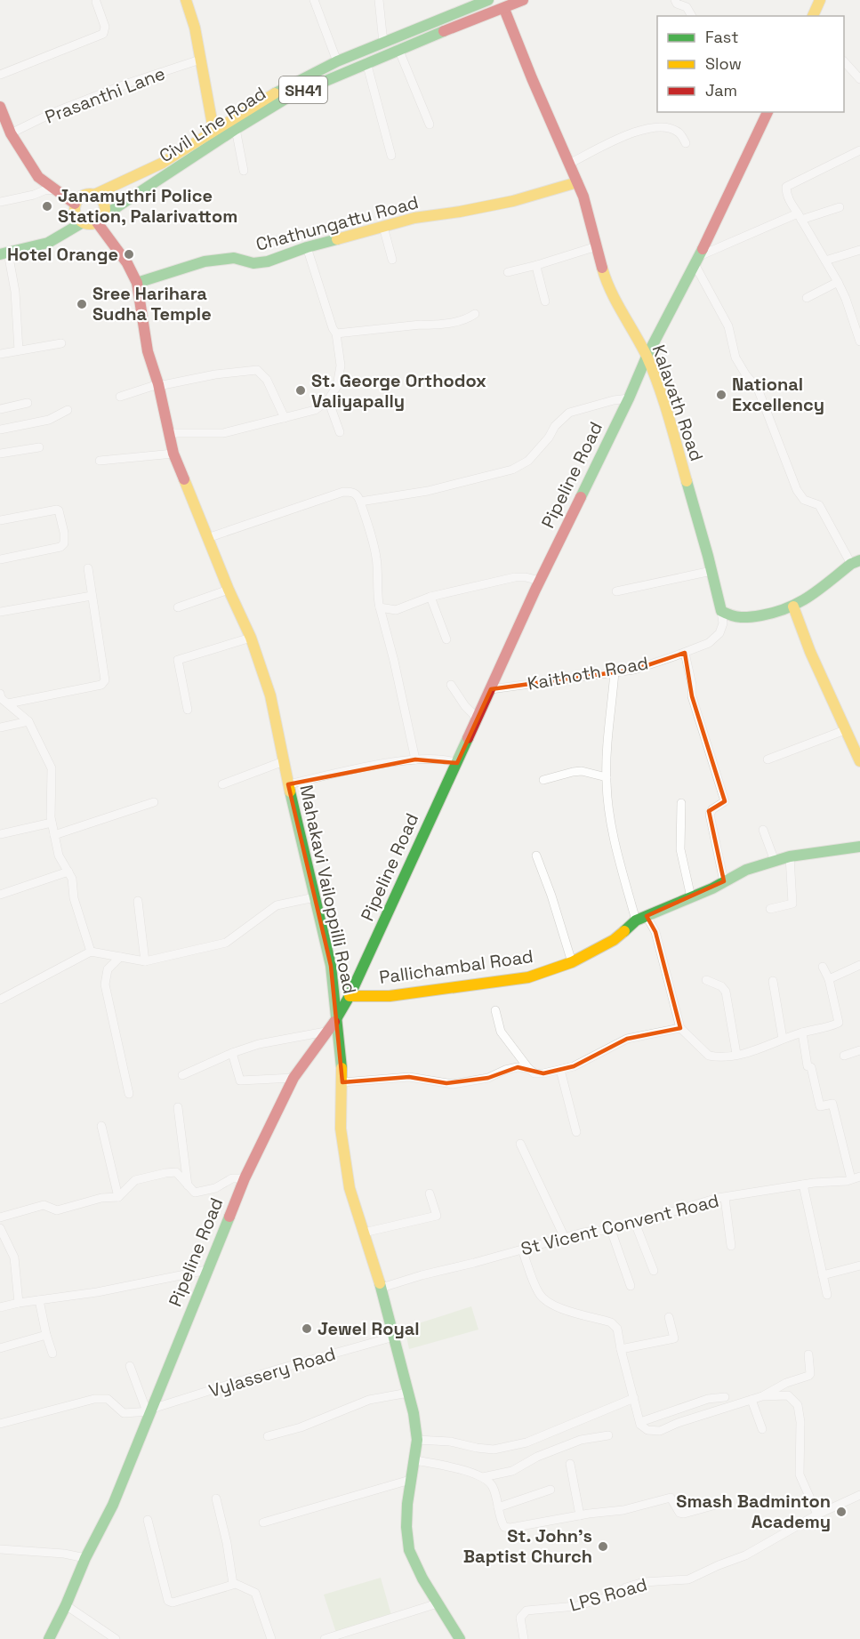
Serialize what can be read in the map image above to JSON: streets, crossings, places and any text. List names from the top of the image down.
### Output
{
  "streets": {
    "street": [
      "SH41",
      "Prasanthi Lane",
      "Civil Line Road",
      "Chathungattu Road",
      "Kalavath Road",
      "Pipeline Road",
      "Kaithoth Road",
      "Mahakavi Vailoppilli Road",
      "Pallichambal Road",
      "St Vicent Convent Road",
      "Vylassery Road",
      "LPS Road"
    ]
  },
  "crossings": [
    ["Civil Line Road", "Kalavath Road"],
    ["Civil Line Road", "Mahakavi Vailoppilli Road"],
    ["Chathungattu Road", "Kalavath Road"],
    ["Chathungattu Road", "Mahakavi Vailoppilli Road"],
    ["Kalavath Road", "Pipeline Road"],
    ["Kalavath Road", "Kaithoth Road"],
    ["Pipeline Road", "Kaithoth Road"],
    ["Pipeline Road", "Mahakavi Vailoppilli Road"],
    ["Pipeline Road", "Pallichambal Road"],
    ["Pipeline Road", "Vylassery Road"],
    ["Mahakavi Vailoppilli Road", "St Vicent Convent Road"],
    ["Mahakavi Vailoppilli Road", "Vylassery Road"]
  ],
  "places": [
    "Janamythri Police Station, Palarivattom",
    "Hotel Orange",
    "Sree Harihara Sudha Temple",
    "St. George Orthodox Valiyapally",
    "National Excellency",
    "Jewel Royal",
    "Smash Badminton Academy",
    "St. John's Baptist Church"
  ],
  "legend": ["Fast", "Slow", "Jam"]
}
